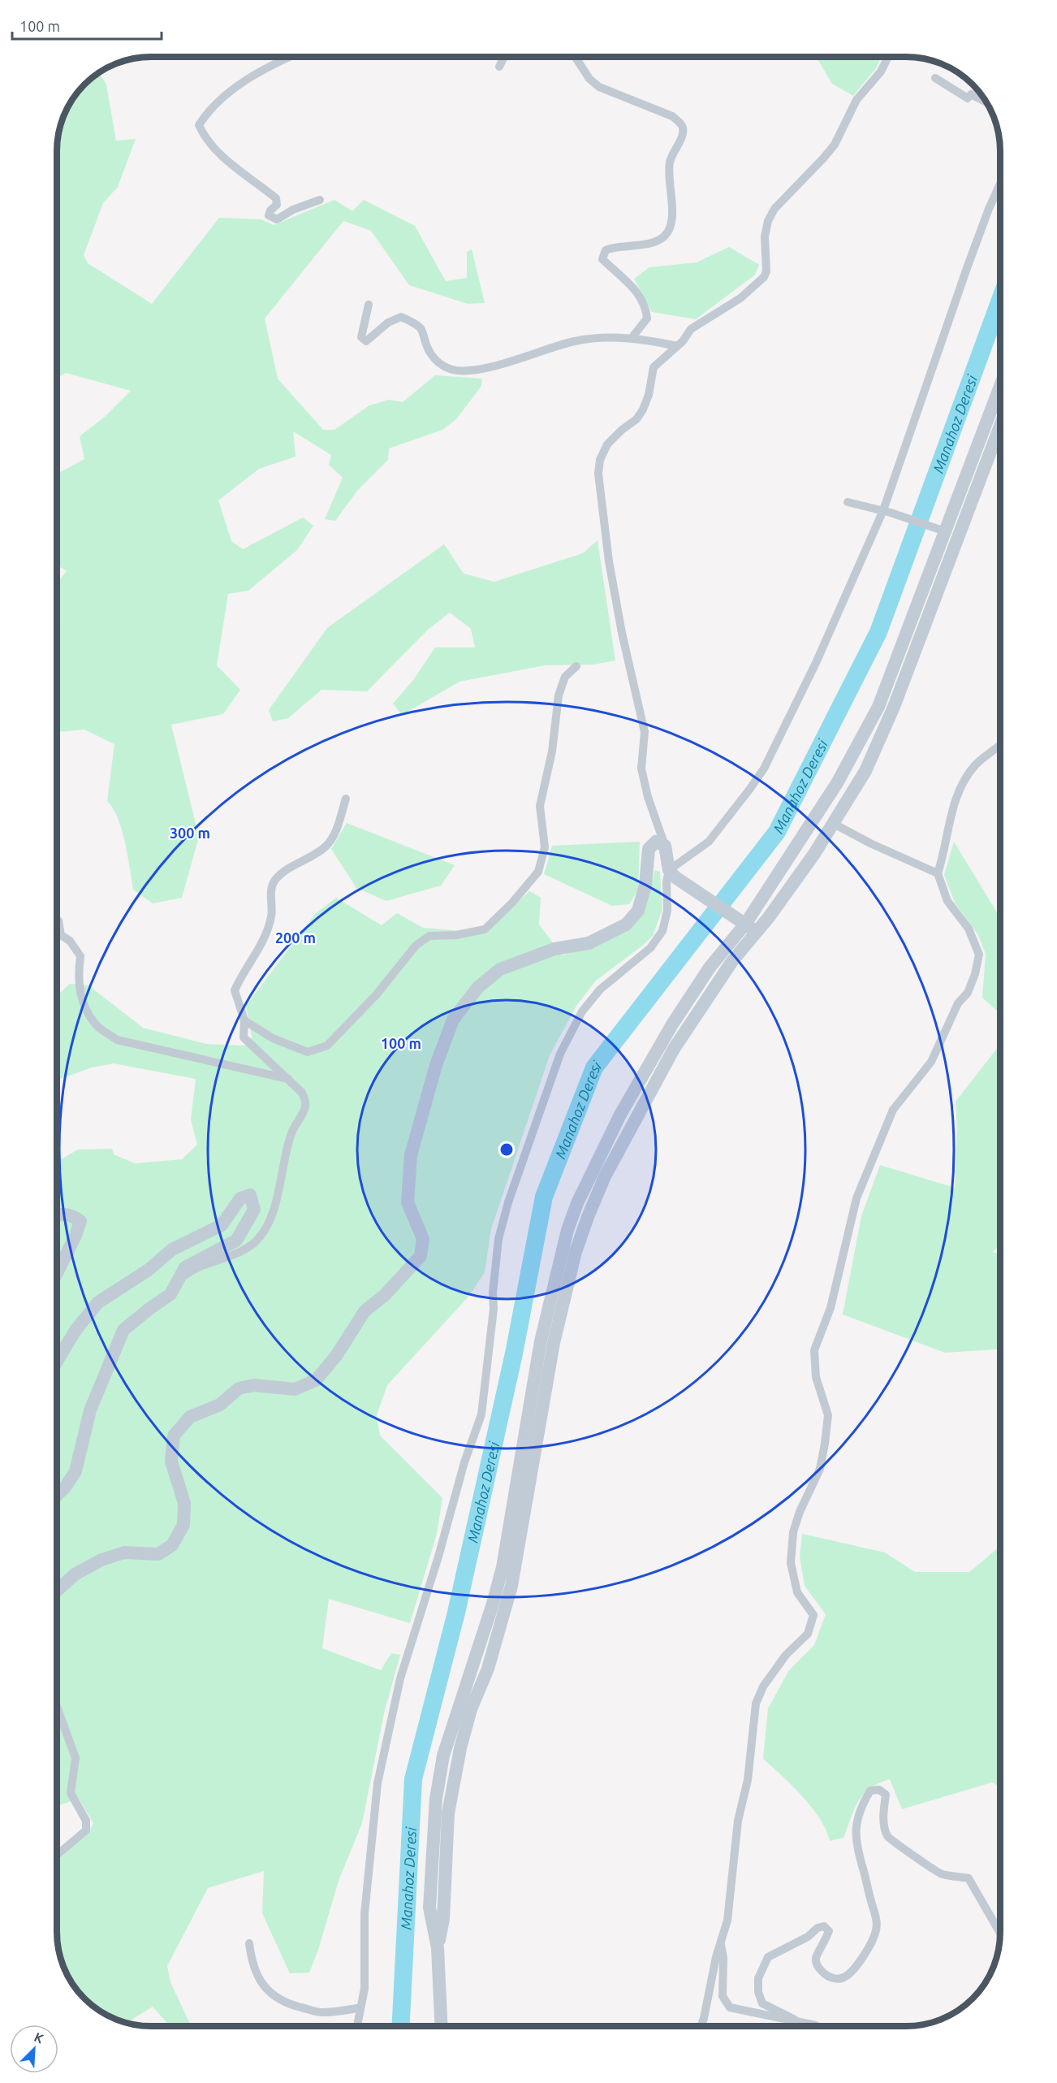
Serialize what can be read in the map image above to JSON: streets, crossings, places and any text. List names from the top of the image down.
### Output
{
  "water": ["Manahoz Deresi"],
  "scale_bar": "100 m",
  "north": "top right",
  "rings": ["300 m", "200 m", "100 m"]
}
